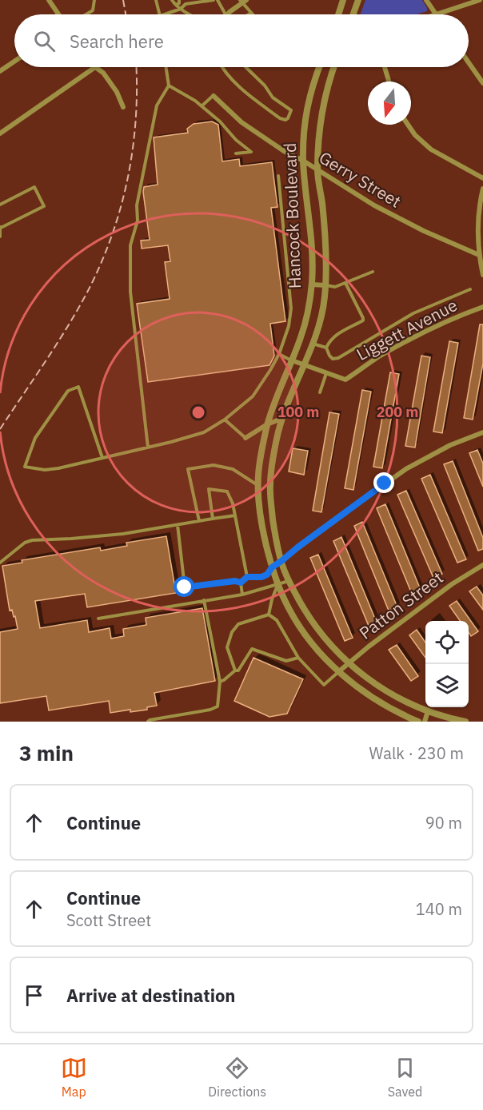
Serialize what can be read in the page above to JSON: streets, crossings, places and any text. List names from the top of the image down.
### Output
{
  "streets": {
    "street": [
      "Gerry Street",
      "Hancock Boulevard",
      "Liggett Avenue",
      "Patton Street"
    ]
  },
  "crossings": [
    ["Gerry Street", "Hancock Boulevard"],
    ["Hancock Boulevard", "Patton Street"]
  ],
  "north": "bottom",
  "page": {
    "search": "Search here",
    "heading": ["3 min", "Walk · 230 m"],
    "list": [
      ["Continue", "90 m"],
      ["Continue", "Scott Street", "140 m"],
      "Arrive at destination"
    ],
    "nav": ["Map", "Directions", "Saved"]
  },
  "rings": ["100 m", "200 m"]
}
